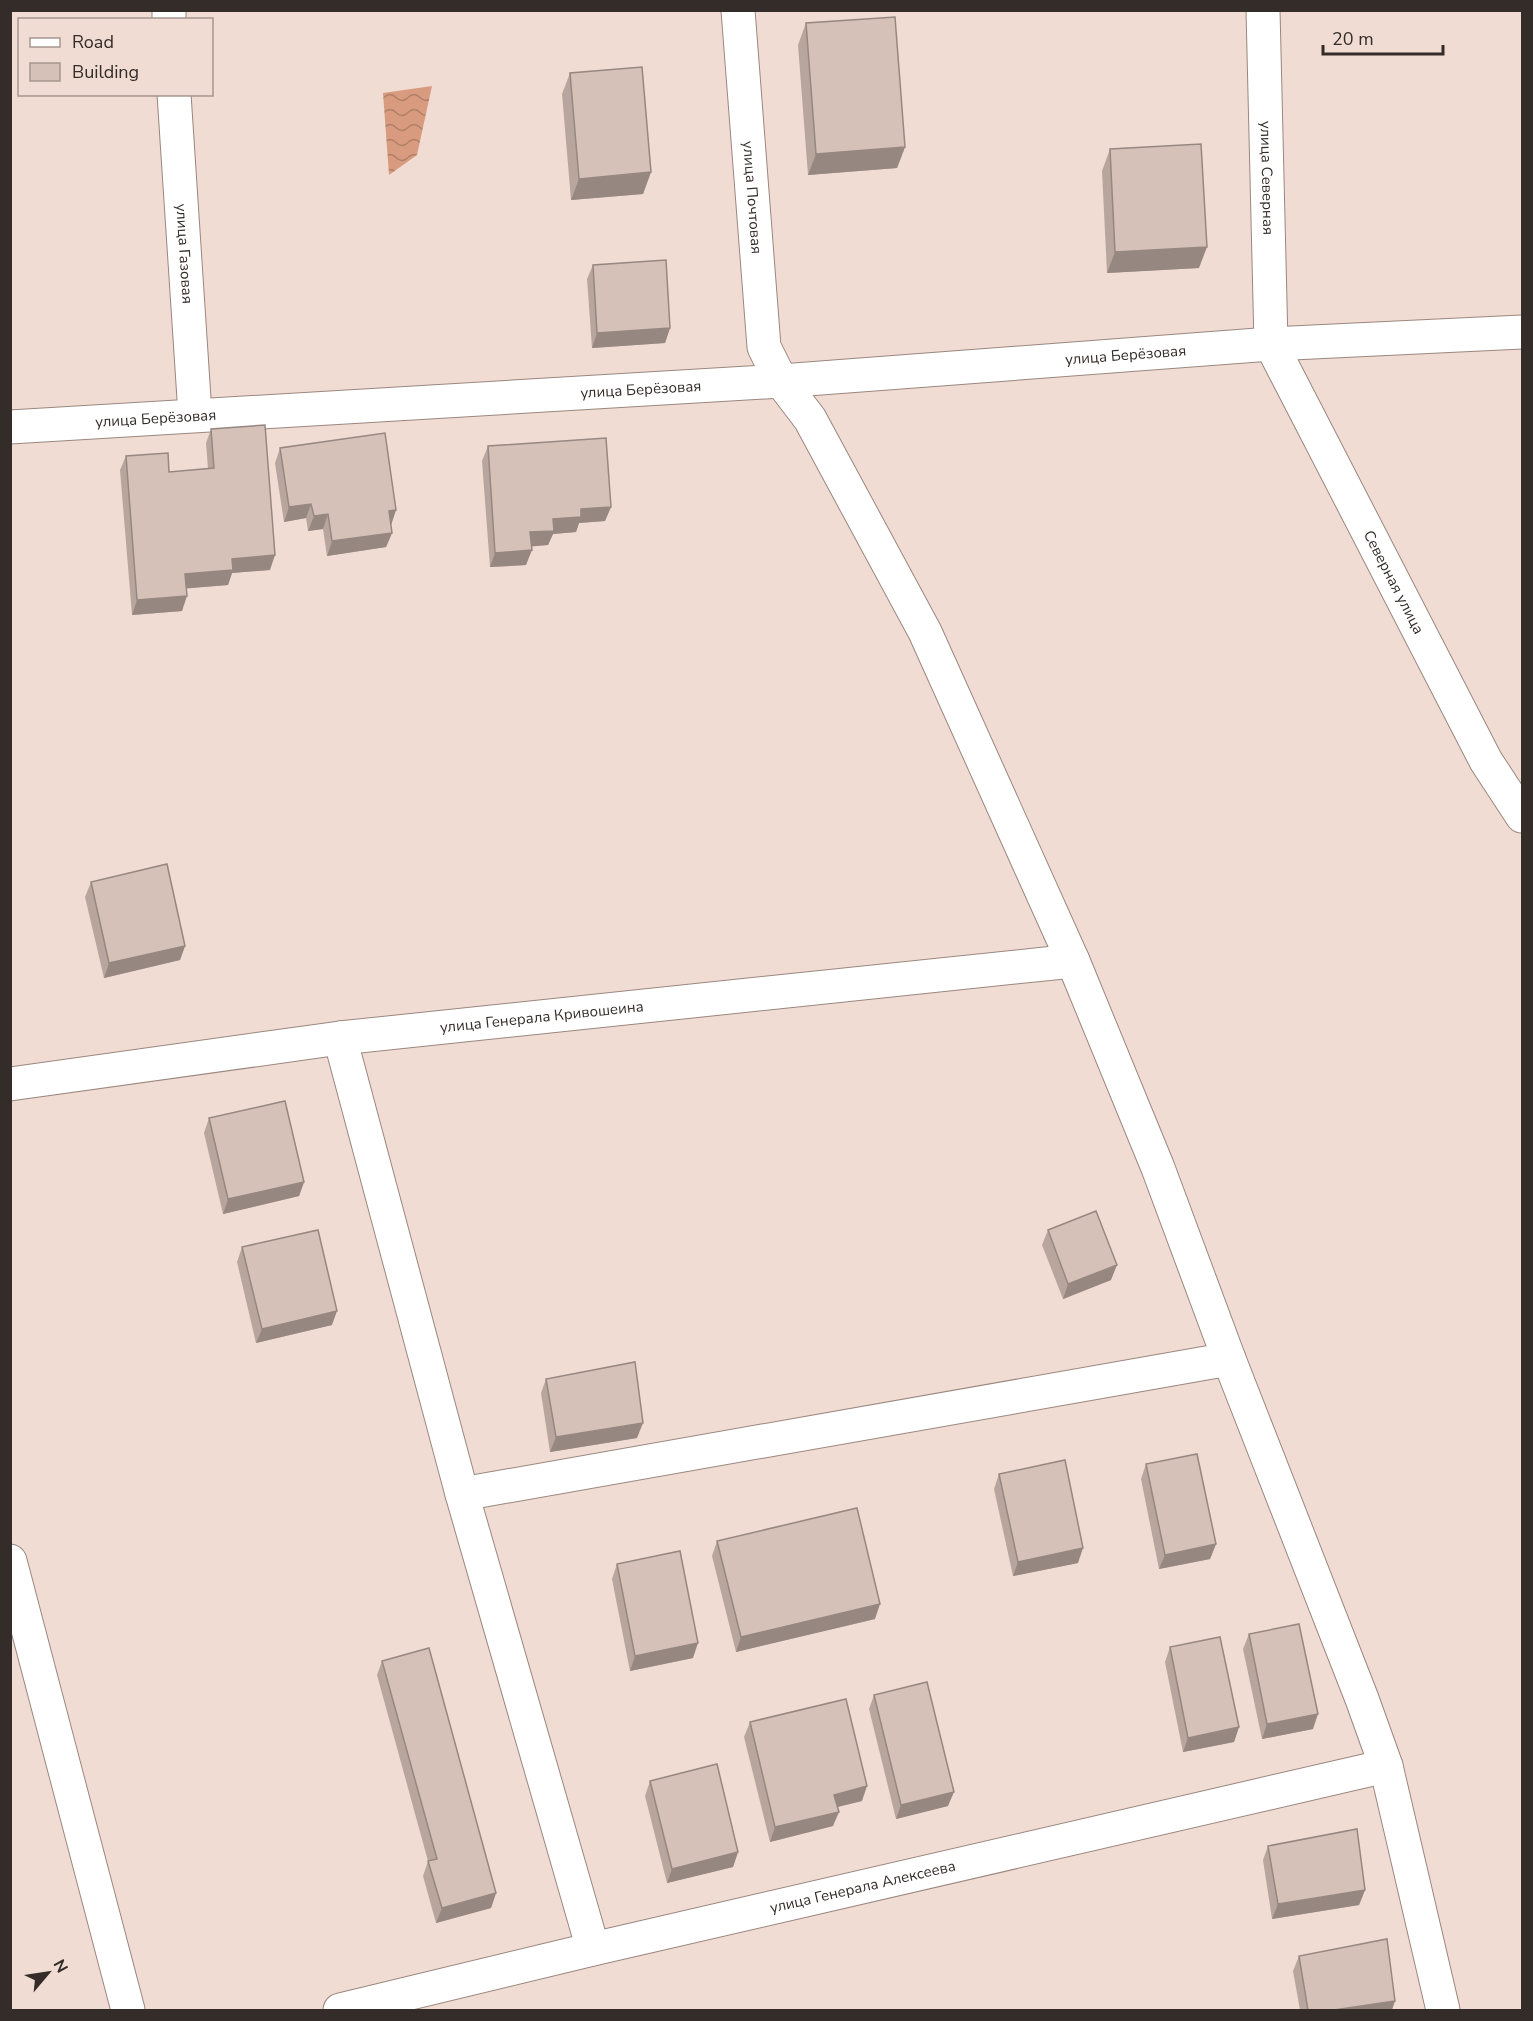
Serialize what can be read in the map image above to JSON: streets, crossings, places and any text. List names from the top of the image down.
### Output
{
  "streets": {
    "street": [
      "улица Северная",
      "улица Почтовая",
      "улица Газовая",
      "улица Берёзовая",
      "Северная улица",
      "улица Генерала Кривошеина",
      "улица Генерала Алексеева"
    ]
  },
  "crossings": [
    ["улица Северная", "улица Берёзовая"],
    ["улица Северная", "Северная улица"],
    ["улица Почтовая", "улица Берёзовая"],
    ["улица Почтовая", "улица Генерала Кривошеина"],
    ["улица Почтовая", "улица Генерала Алексеева"],
    ["улица Газовая", "улица Берёзовая"],
    ["улица Берёзовая", "Северная улица"]
  ],
  "legend": ["Road", "Building"],
  "scale_bar": "20 m",
  "north": "top right"
}
